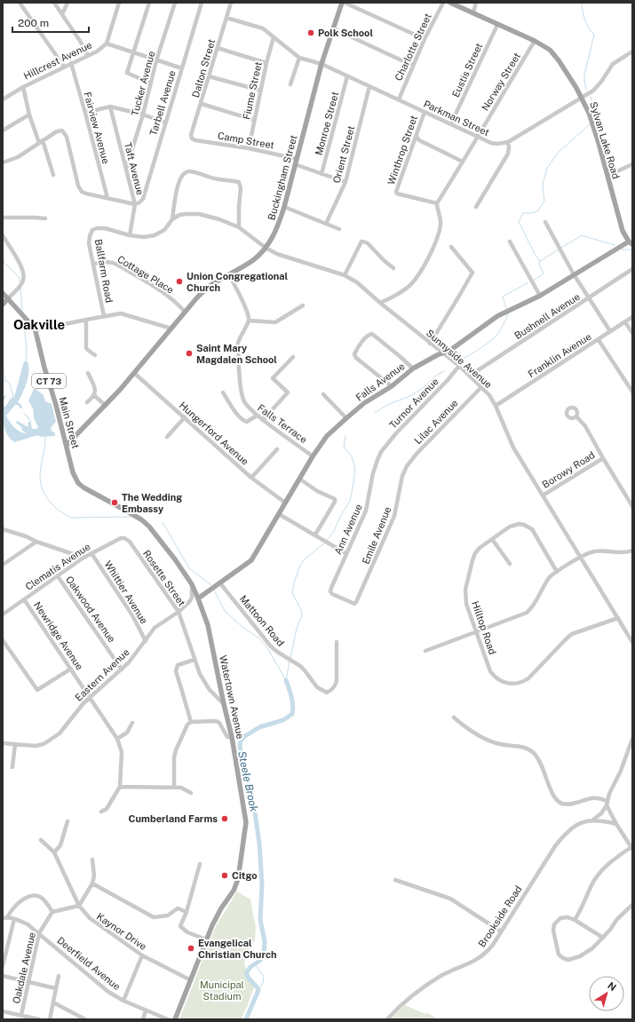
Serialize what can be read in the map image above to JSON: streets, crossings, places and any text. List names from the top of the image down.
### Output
{
  "streets": {
    "main road": [
      "Sylvan Lake Road",
      "Buckingham Street",
      "CT 73",
      "Falls Avenue",
      "Main Street",
      "Watertown Avenue"
    ],
    "street": [
      "Charlotte Street",
      "Hillcrest Avenue",
      "Dalton Street",
      "Eustis Street",
      "Norway Street",
      "Tucker Avenue",
      "Fiume Street",
      "Tarbell Avenue",
      "Parkman Street",
      "Monroe Street",
      "Fairview Avenue",
      "Camp Street",
      "Winthrop Street",
      "Orient Street",
      "Taft Avenue",
      "Ballfarm Road",
      "Cottage Place",
      "Bushnell Avenue",
      "Franklin Avenue",
      "Sunnyside Avenue",
      "Turnor Avenue",
      "Lilac Avenue",
      "Falls Terrace",
      "Hungerford Avenue",
      "Borowy Road",
      "Ann Avenue",
      "Emile Avenue",
      "Clematis Avenue",
      "Rosette Street",
      "Whittier Avenue",
      "Oakwood Avenue",
      "Mattoon Road",
      "Hilltop Road",
      "Newridge Avenue",
      "Eastern Avenue",
      "Brookside Road",
      "Kaynor Drive",
      "Deerfield Avenue",
      "Oakdale Avenue"
    ]
  },
  "crossings": [
    ["Charlotte Street", "Parkman Street"],
    ["Hillcrest Avenue", "Tucker Avenue"],
    ["Hillcrest Avenue", "Tarbell Avenue"],
    ["Hillcrest Avenue", "Fairview Avenue"],
    ["Dalton Street", "Camp Street"],
    ["Eustis Street", "Parkman Street"],
    ["Eustis Street", "Sylvan Lake Road"],
    ["Norway Street", "Parkman Street"],
    ["Norway Street", "Sylvan Lake Road"],
    ["Norway Street", "Winthrop Street"],
    ["Tucker Avenue", "Taft Avenue"],
    ["Fiume Street", "Camp Street"],
    ["Tarbell Avenue", "Taft Avenue"],
    ["Parkman Street", "Monroe Street"],
    ["Parkman Street", "Sylvan Lake Road"],
    ["Parkman Street", "Winthrop Street"],
    ["Parkman Street", "Orient Street"],
    ["Parkman Street", "Buckingham Street"],
    ["Monroe Street", "Camp Street"],
    ["Camp Street", "Orient Street"],
    ["Camp Street", "Buckingham Street"],
    ["Sylvan Lake Road", "Falls Avenue"],
    ["Taft Avenue", "Ballfarm Road"],
    ["Buckingham Street", "Cottage Place"],
    ["Buckingham Street", "Sunnyside Avenue"],
    ["Buckingham Street", "Main Street"],
    ["Buckingham Street", "Hungerford Avenue"],
    ["Ballfarm Road", "Cottage Place"],
    ["Bushnell Avenue", "Sunnyside Avenue"],
    ["Franklin Avenue", "Sunnyside Avenue"],
    ["Sunnyside Avenue", "Falls Avenue"],
    ["Sunnyside Avenue", "Turnor Avenue"],
    ["Sunnyside Avenue", "Lilac Avenue"],
    ["Sunnyside Avenue", "Borowy Road"],
    ["Sunnyside Avenue", "Hilltop Road"],
    ["Falls Avenue", "Falls Terrace"],
    ["Falls Avenue", "Hungerford Avenue"],
    ["Falls Avenue", "Mattoon Road"],
    ["Falls Avenue", "Watertown Avenue"],
    ["Turnor Avenue", "Ann Avenue"],
    ["Lilac Avenue", "Emile Avenue"],
    ["Main Street", "Watertown Avenue"],
    ["Ann Avenue", "Emile Avenue"],
    ["Clematis Avenue", "Rosette Street"],
    ["Clematis Avenue", "Whittier Avenue"],
    ["Clematis Avenue", "Oakwood Avenue"],
    ["Clematis Avenue", "Newridge Avenue"],
    ["Rosette Street", "Eastern Avenue"],
    ["Rosette Street", "Watertown Avenue"],
    ["Whittier Avenue", "Eastern Avenue"],
    ["Oakwood Avenue", "Eastern Avenue"],
    ["Newridge Avenue", "Eastern Avenue"],
    ["Eastern Avenue", "Watertown Avenue"],
    ["Watertown Avenue", "Kaynor Drive"],
    ["Deerfield Avenue", "Oakdale Avenue"]
  ],
  "districts": ["Oakville"],
  "water": ["Steele Brook"],
  "parks": ["Municipal Stadium"],
  "places": [
    "Polk School",
    "Union Congregational Church",
    "Saint Mary Magdalen School",
    "The Wedding Embassy",
    "Cumberland Farms",
    "Citgo",
    "Evangelical Christian Church"
  ],
  "scale_bar": "200 m",
  "north": "top right"
}
